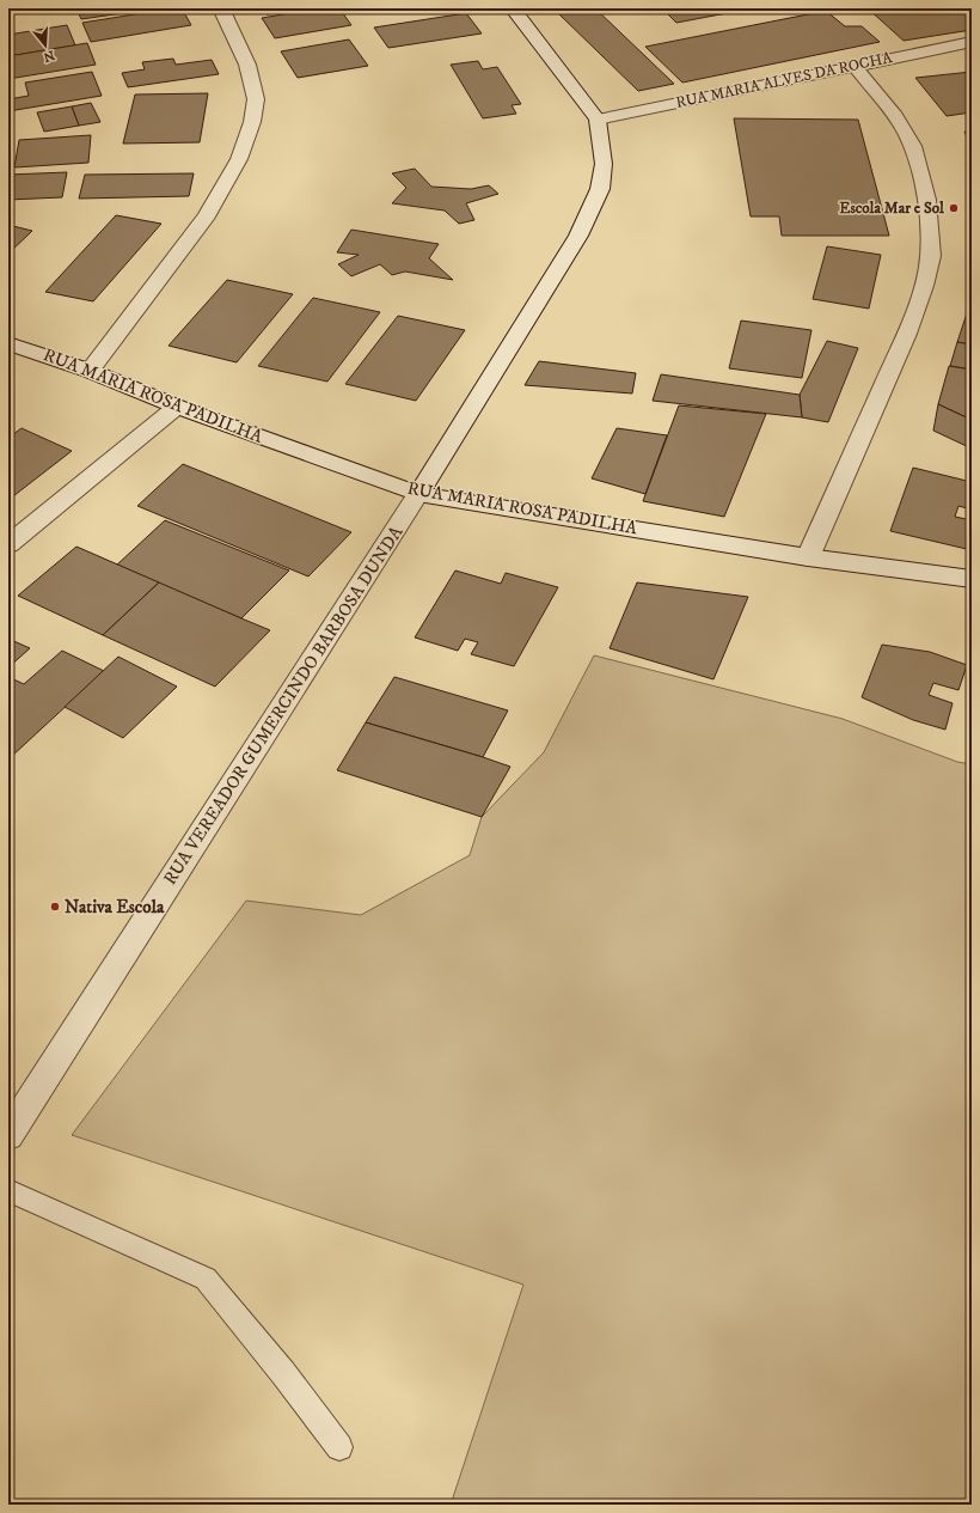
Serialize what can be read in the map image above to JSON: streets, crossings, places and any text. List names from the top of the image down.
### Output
{
  "streets": {
    "street": ["RUA MARIA ALVES DA ROCHA", "RUA MARIA ROSA PADILHA", "RUA VEREADOR GUMERCINDO BARBOSA DUNDA"]
  },
  "crossings": [
    ["RUA MARIA ALVES DA ROCHA", "RUA VEREADOR GUMERCINDO BARBOSA DUNDA"],
    ["RUA MARIA ROSA PADILHA", "RUA VEREADOR GUMERCINDO BARBOSA DUNDA"]
  ],
  "places": ["Escola Mar e Sol", "Nativa Escola"],
  "north": "bottom"
}
